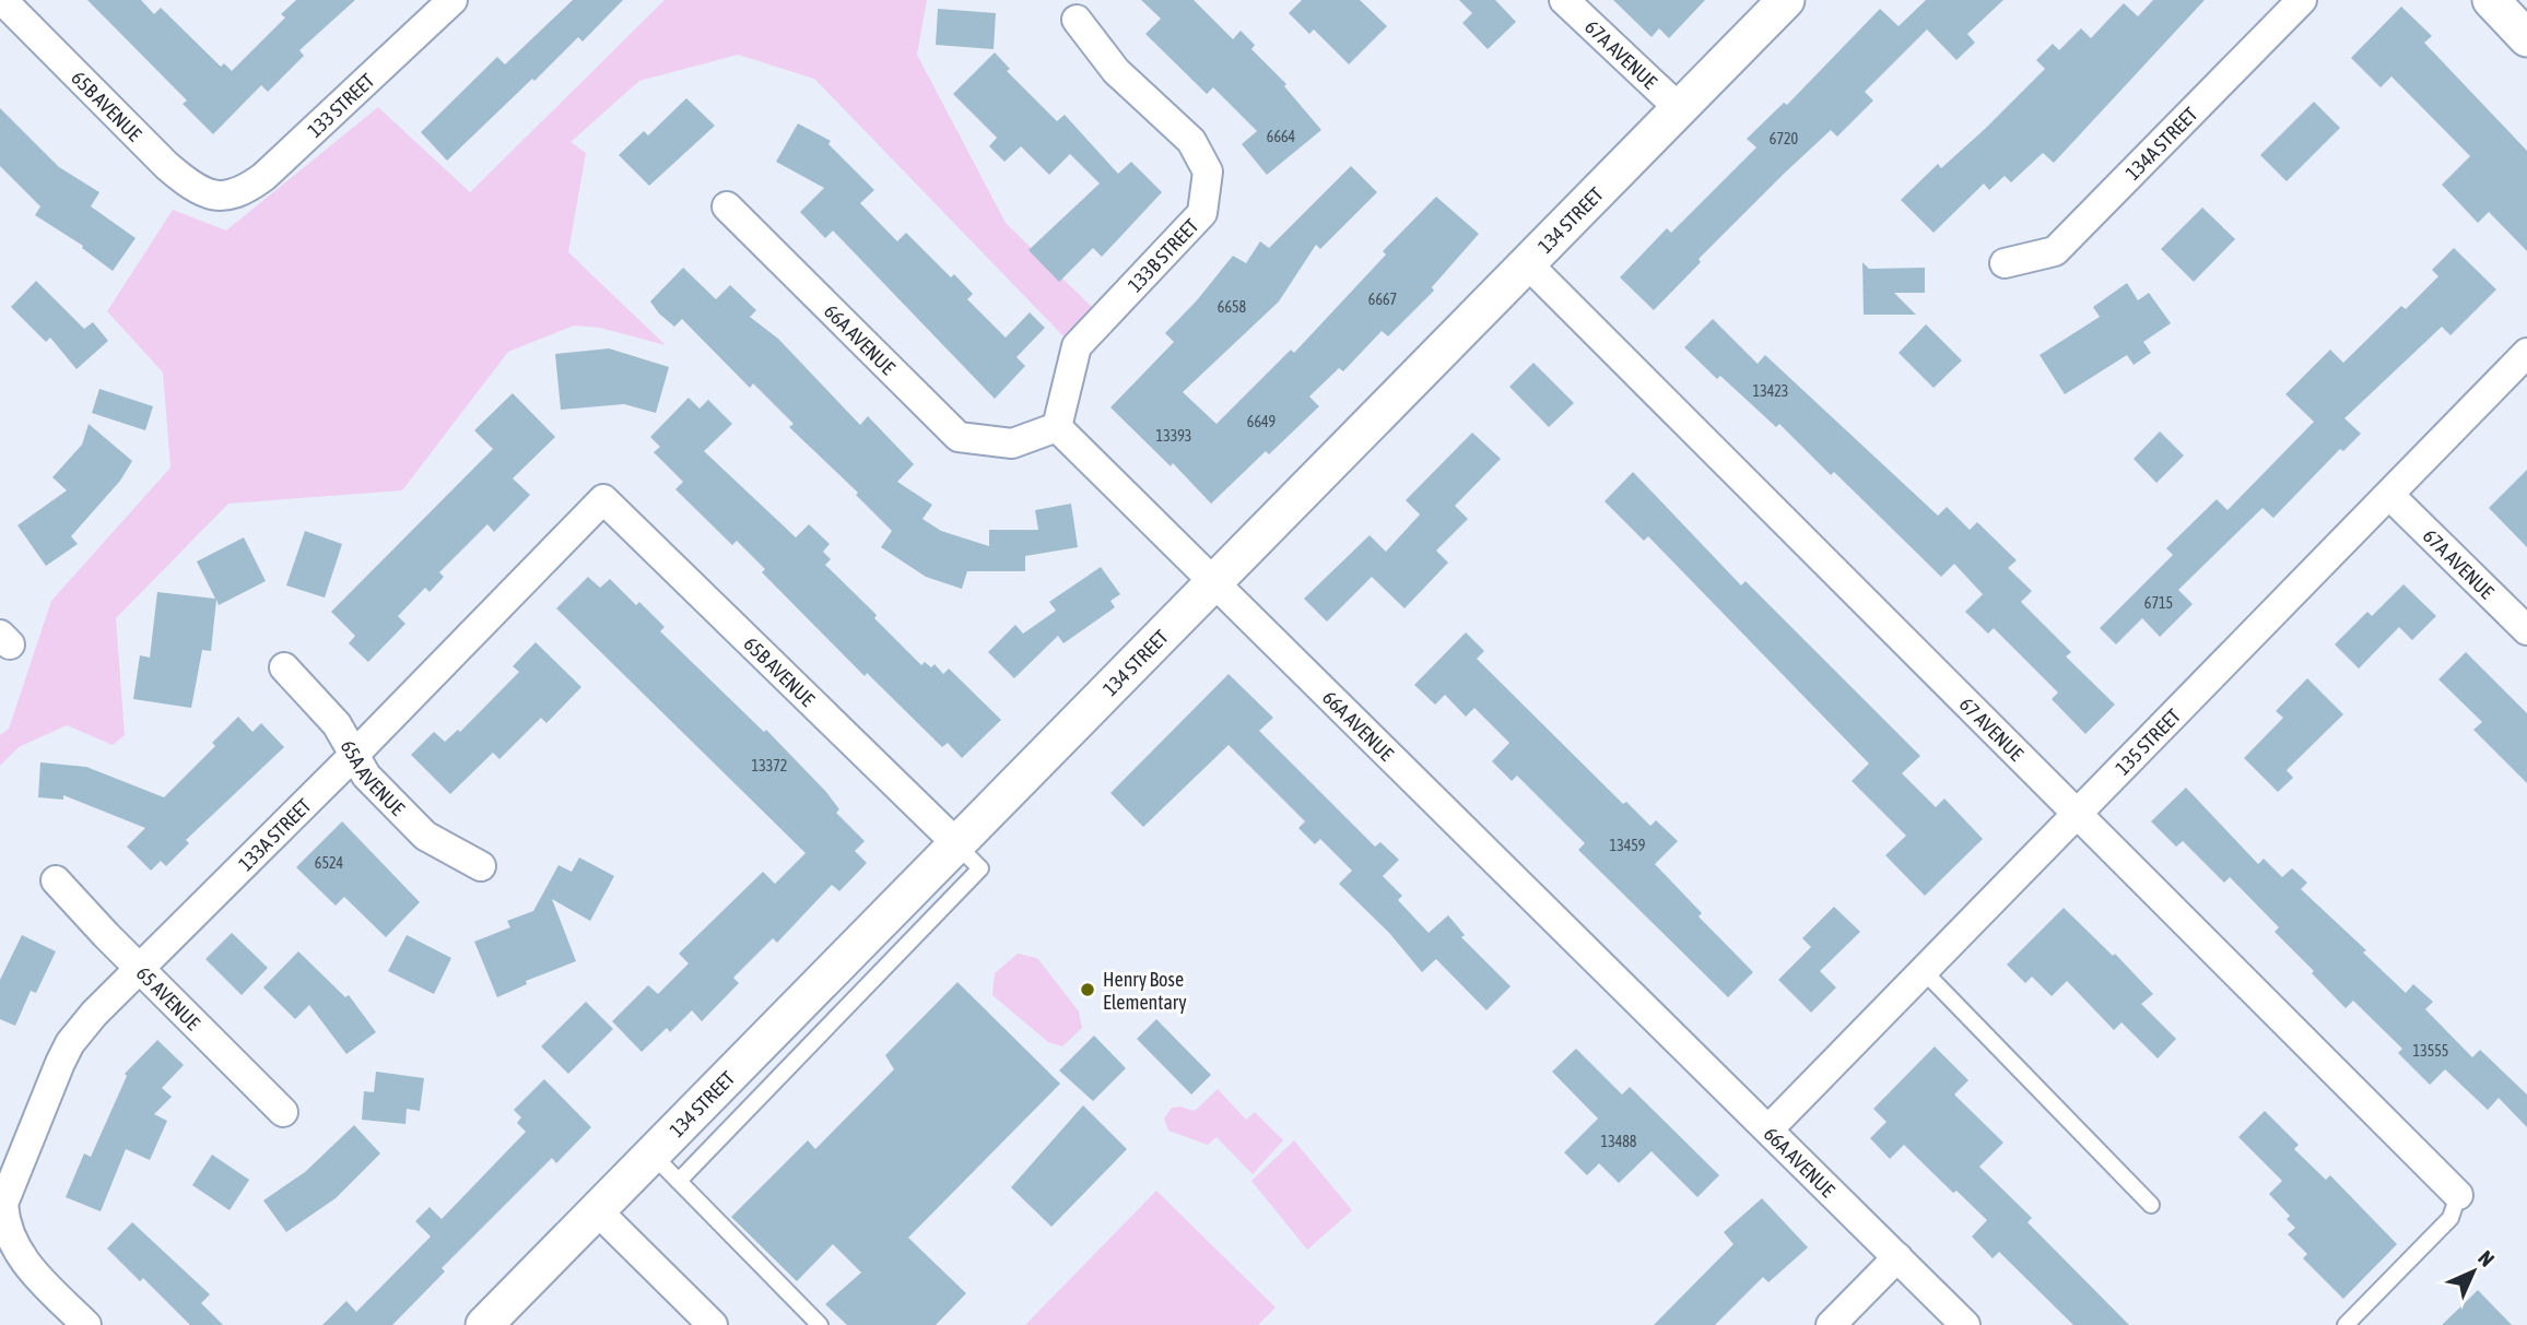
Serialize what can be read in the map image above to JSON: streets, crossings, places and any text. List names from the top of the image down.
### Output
{
  "streets": {
    "street": [
      "67A AVENUE",
      "133 STREET",
      "65B AVENUE",
      "134A STREET",
      "134 STREET",
      "133B STREET",
      "66A AVENUE",
      "67 AVENUE",
      "135 STREET",
      "65A AVENUE",
      "133A STREET",
      "65 AVENUE"
    ]
  },
  "crossings": [
    ["67A AVENUE", "134 STREET"],
    ["67A AVENUE", "135 STREET"],
    ["133 STREET", "65B AVENUE"],
    ["65B AVENUE", "134 STREET"],
    ["65B AVENUE", "133A STREET"],
    ["134 STREET", "66A AVENUE"],
    ["134 STREET", "67 AVENUE"],
    ["133B STREET", "66A AVENUE"],
    ["66A AVENUE", "135 STREET"],
    ["67 AVENUE", "135 STREET"],
    ["65A AVENUE", "133A STREET"],
    ["133A STREET", "65 AVENUE"]
  ],
  "places": ["Henry Bose Elementary"],
  "house_numbers": [
    "6664",
    "6720",
    "6667",
    "6658",
    "13423",
    "6649",
    "13393",
    "6715",
    "13372",
    "13459",
    "6524",
    "13555",
    "13488"
  ],
  "north": "top right"
}
